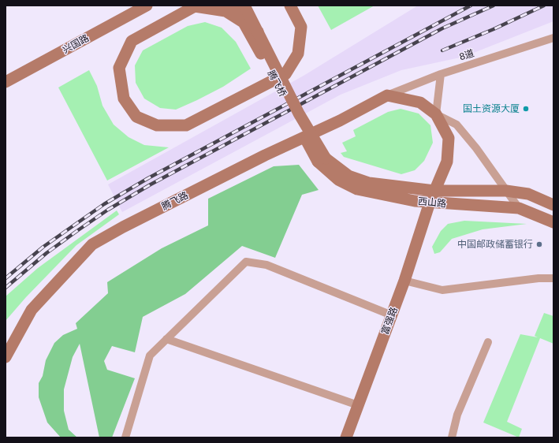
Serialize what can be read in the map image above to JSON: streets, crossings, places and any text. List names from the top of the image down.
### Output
{
  "streets": {
    "main road": [
      "兴国路",
      "腾飞桥",
      "腾飞路",
      "西山路",
      "富强路"
    ],
    "street": ["8道"]
  },
  "crossings": [
    ["8道", "腾飞路"],
    ["腾飞桥", "西山路"],
    ["西山路", "富强路"]
  ],
  "places": ["国土资源大厦", "中国邮政储蓄银行"]
}
